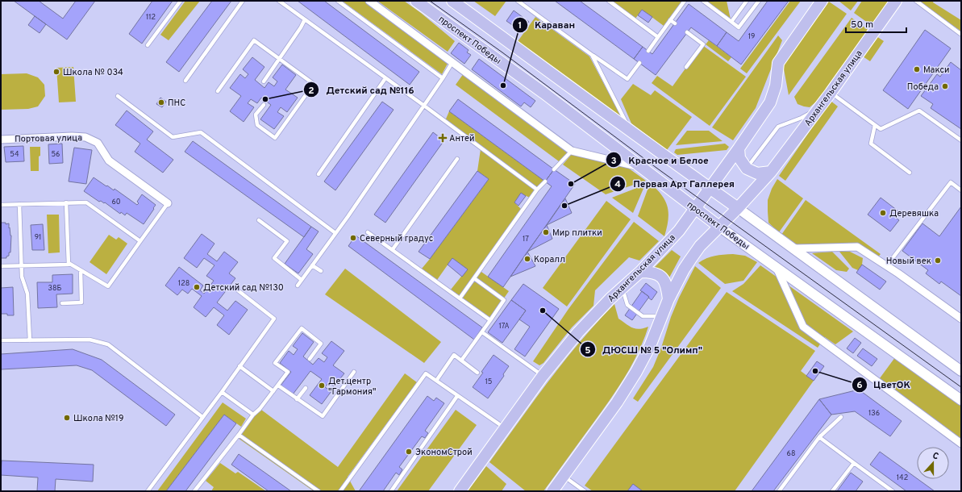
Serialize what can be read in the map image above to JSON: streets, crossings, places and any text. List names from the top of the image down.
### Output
{
  "streets": {
    "main road": ["проспект Победы", "Архангельская улица"],
    "street": ["Портовая улица"]
  },
  "crossings": [
    ["проспект Победы", "Архангельская улица"]
  ],
  "places": {
    "other": [
      "Макси",
      "Школа № 034",
      "Караван",
      "Победа",
      "Детский сад №116",
      "ПНС",
      "Красное и Белое",
      "Первая Арт Галлерея",
      "Деревяшка",
      "Мир плитки",
      "Северный градус",
      "Коралл",
      "Новый век",
      "Детский сад №130",
      "ДЮСШ № 5 \"Олимп\"",
      "ЦветОК",
      "Дет.центр \"Гармония\"",
      "Школа №19",
      "ЭкономСтрой"
    ],
    "health": ["Антей"]
  },
  "house_numbers": [
    "112",
    "19",
    "54",
    "56",
    "60",
    "91",
    "17",
    "128",
    "38Б",
    "17А",
    "15",
    "136",
    "68",
    "142"
  ],
  "scale_bar": "50 m",
  "north": "top"
}
